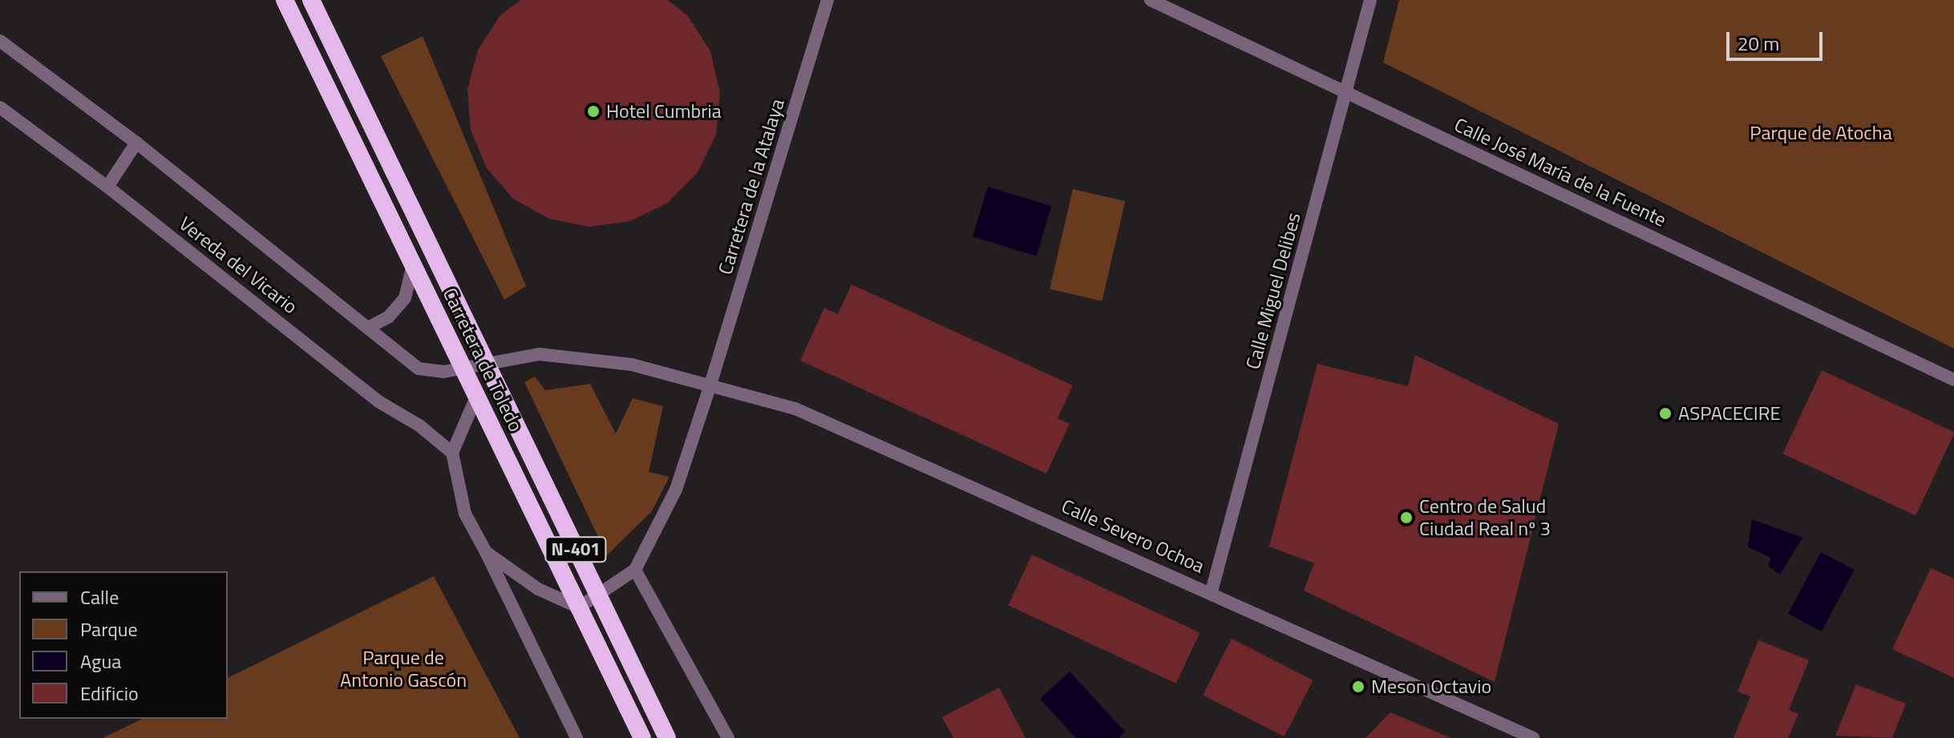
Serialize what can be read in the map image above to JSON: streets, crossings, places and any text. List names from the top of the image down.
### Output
{
  "streets": {
    "highway": ["Carretera de Toledo", "N-401"],
    "street": [
      "Calle José María de la Fuente",
      "Carretera de la Atalaya",
      "Vereda del Vicario",
      "Calle Miguel Delibes",
      "Calle Severo Ochoa"
    ]
  },
  "crossings": [
    ["Calle José María de la Fuente", "Calle Miguel Delibes"],
    ["Carretera de la Atalaya", "Calle Severo Ochoa"],
    ["Vereda del Vicario", "Carretera de Toledo"],
    ["Vereda del Vicario", "Calle Severo Ochoa"],
    ["Calle Miguel Delibes", "Calle Severo Ochoa"],
    ["Carretera de Toledo", "Calle Severo Ochoa"],
    ["Calle Severo Ochoa", "N-401"]
  ],
  "parks": ["Parque de Atocha", "Parque de Antonio Gascón"],
  "places": [
    "Hotel Cumbria",
    "ASPACECIRE",
    "Centro de Salud Ciudad Real nº 3",
    "Meson Octavio"
  ],
  "legend": [
    "Calle",
    "Parque",
    "Agua",
    "Edificio"
  ],
  "scale_bar": "20 m"
}
